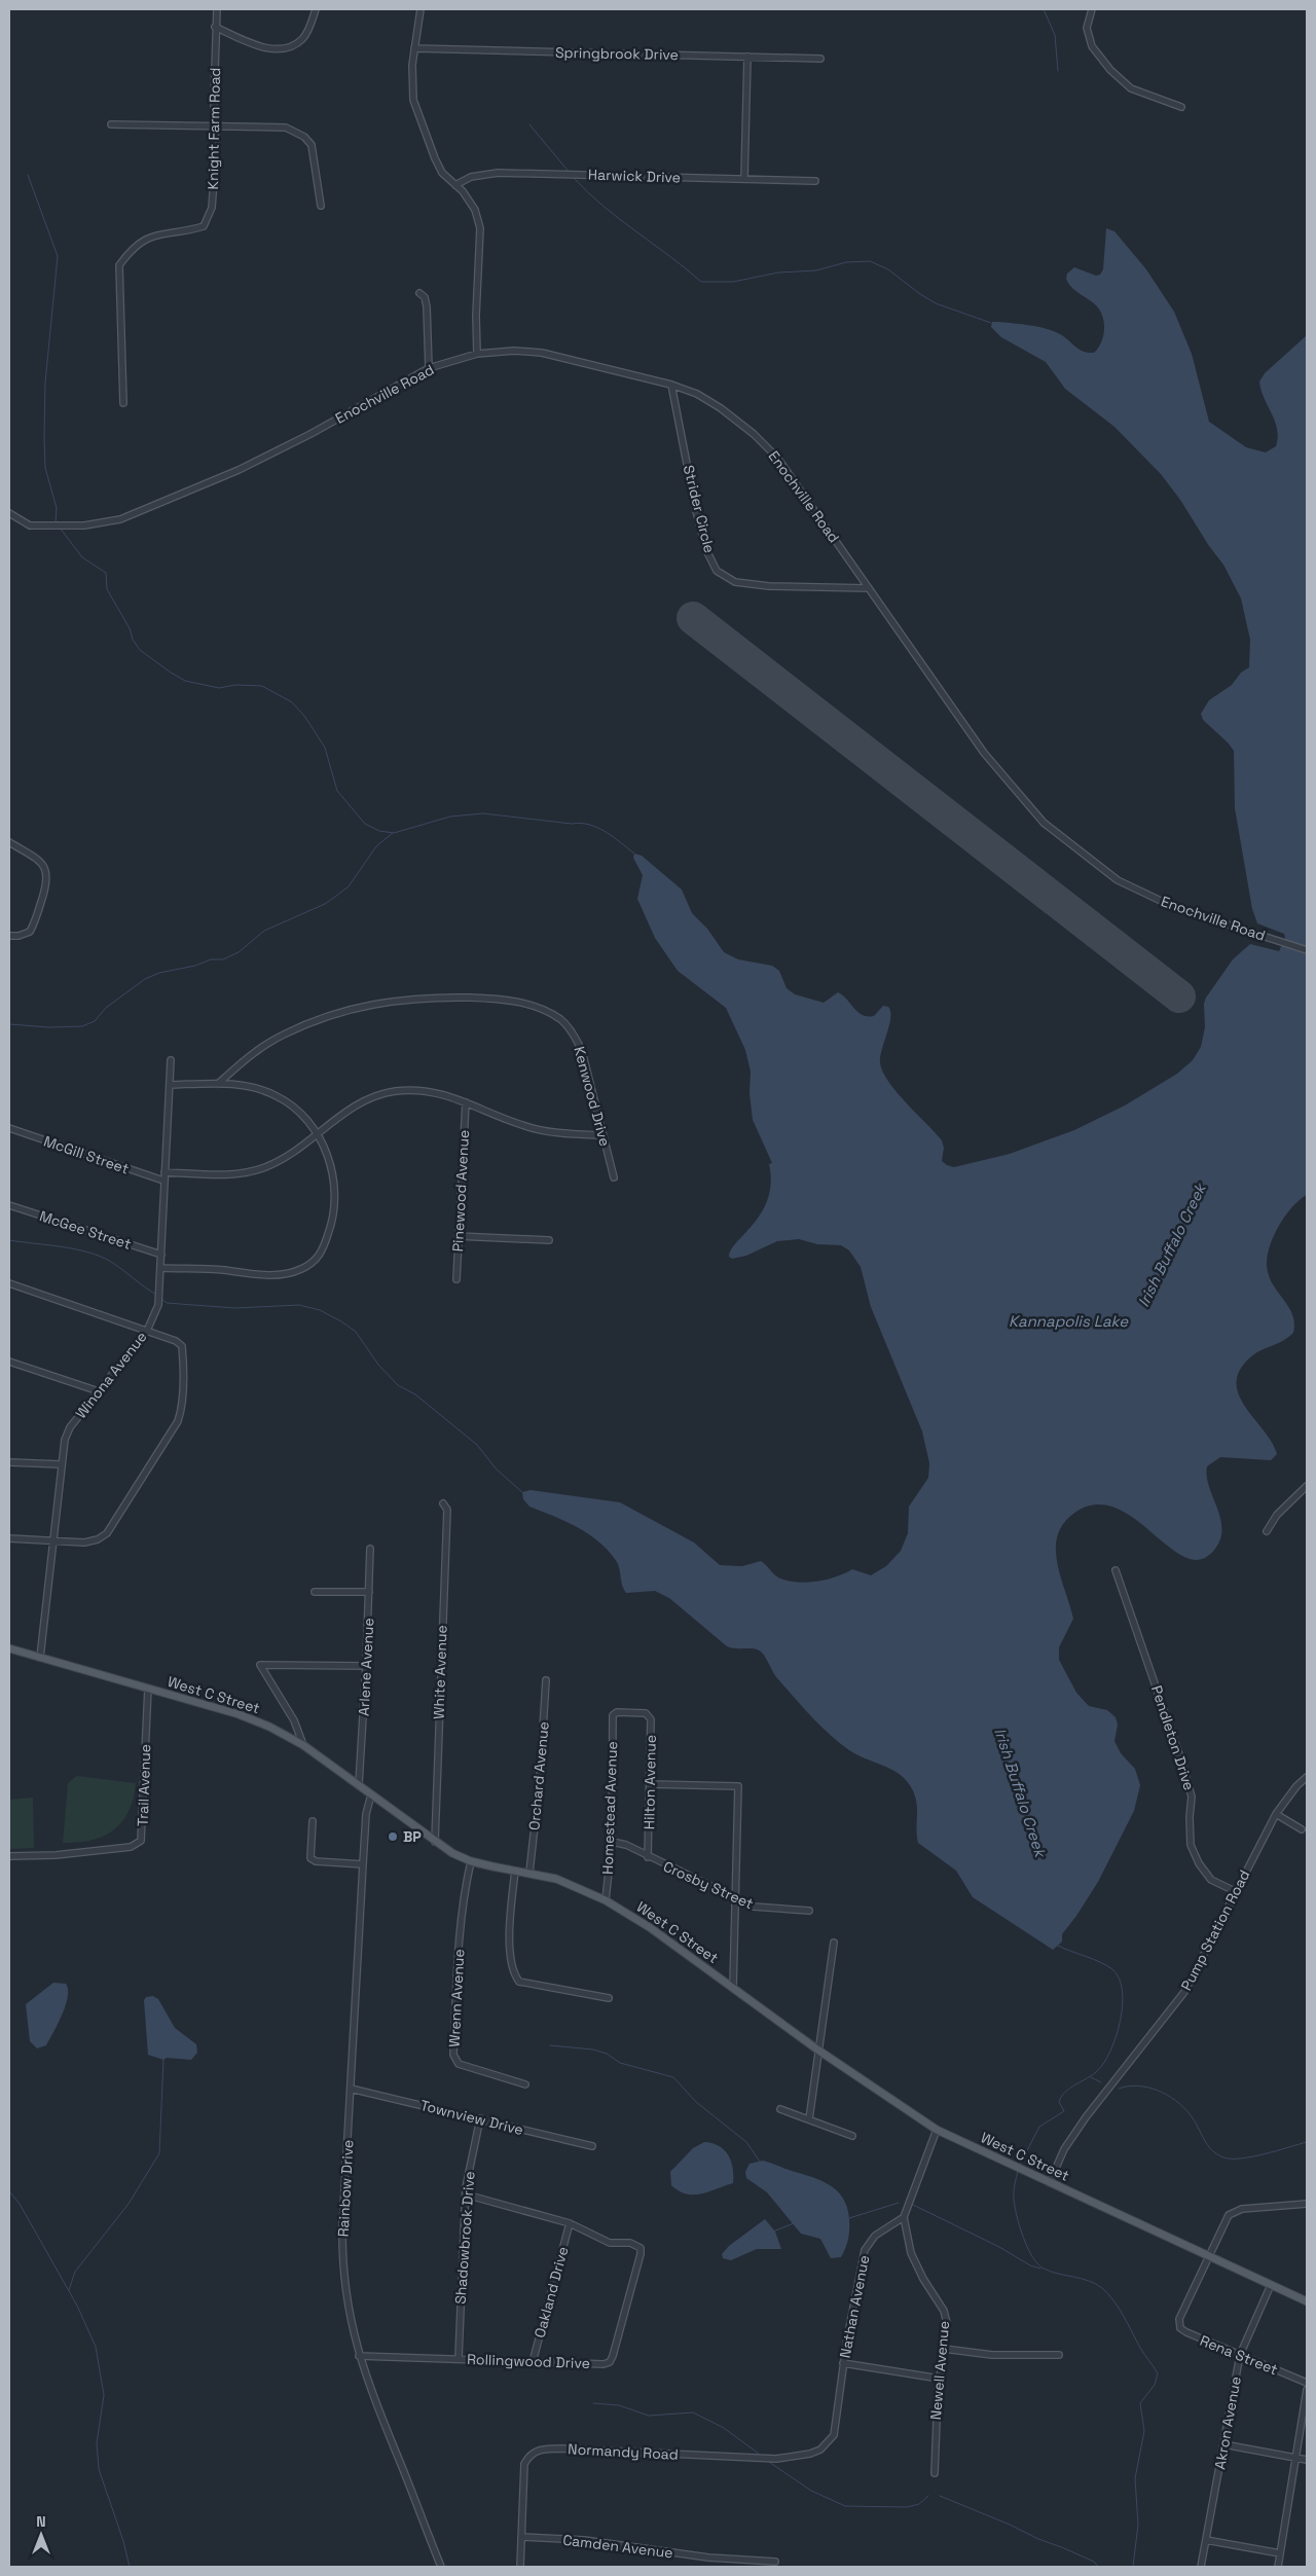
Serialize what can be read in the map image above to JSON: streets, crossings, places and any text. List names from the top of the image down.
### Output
{
  "streets": {
    "main road": ["West C Street"],
    "street": [
      "Springbrook Drive",
      "Knight Farm Road",
      "Harwick Drive",
      "Enochville Road",
      "Strider Circle",
      "Kenwood Drive",
      "McGill Street",
      "Pinewood Avenue",
      "McGee Street",
      "Winona Avenue",
      "Arlene Avenue",
      "White Avenue",
      "Pendleton Drive",
      "Orchard Avenue",
      "Hilton Avenue",
      "Trail Avenue",
      "Homestead Avenue",
      "Crosby Street",
      "Pump Station Road",
      "Wrenn Avenue",
      "Townview Drive",
      "Rainbow Drive",
      "Shadowbrook Drive",
      "Oakland Drive",
      "Nathan Avenue",
      "Rena Street",
      "Rollingwood Drive",
      "Newell Avenue",
      "Akron Avenue",
      "Normandy Road",
      "Camden Avenue"
    ]
  },
  "crossings": [
    ["Enochville Road", "Strider Circle"],
    ["McGill Street", "Winona Avenue"],
    ["McGee Street", "Winona Avenue"],
    ["Winona Avenue", "West C Street"],
    ["Arlene Avenue", "West C Street"],
    ["White Avenue", "West C Street"],
    ["West C Street", "Orchard Avenue"],
    ["West C Street", "Trail Avenue"],
    ["West C Street", "Homestead Avenue"],
    ["West C Street", "Pump Station Road"],
    ["West C Street", "Wrenn Avenue"],
    ["West C Street", "Rainbow Drive"],
    ["West C Street", "Rena Street"],
    ["West C Street", "Akron Avenue"],
    ["Pendleton Drive", "Pump Station Road"],
    ["Hilton Avenue", "Homestead Avenue"],
    ["Hilton Avenue", "Crosby Street"],
    ["Homestead Avenue", "Crosby Street"],
    ["Townview Drive", "Rainbow Drive"],
    ["Townview Drive", "Shadowbrook Drive"],
    ["Rainbow Drive", "Rollingwood Drive"],
    ["Shadowbrook Drive", "Rollingwood Drive"],
    ["Oakland Drive", "Rollingwood Drive"],
    ["Nathan Avenue", "Newell Avenue"],
    ["Nathan Avenue", "Normandy Road"],
    ["Rena Street", "Akron Avenue"],
    ["Normandy Road", "Camden Avenue"]
  ],
  "water": ["Irish Buffalo Creek", "Kannapolis Lake"],
  "places": ["BP"],
  "north": "top"
}
